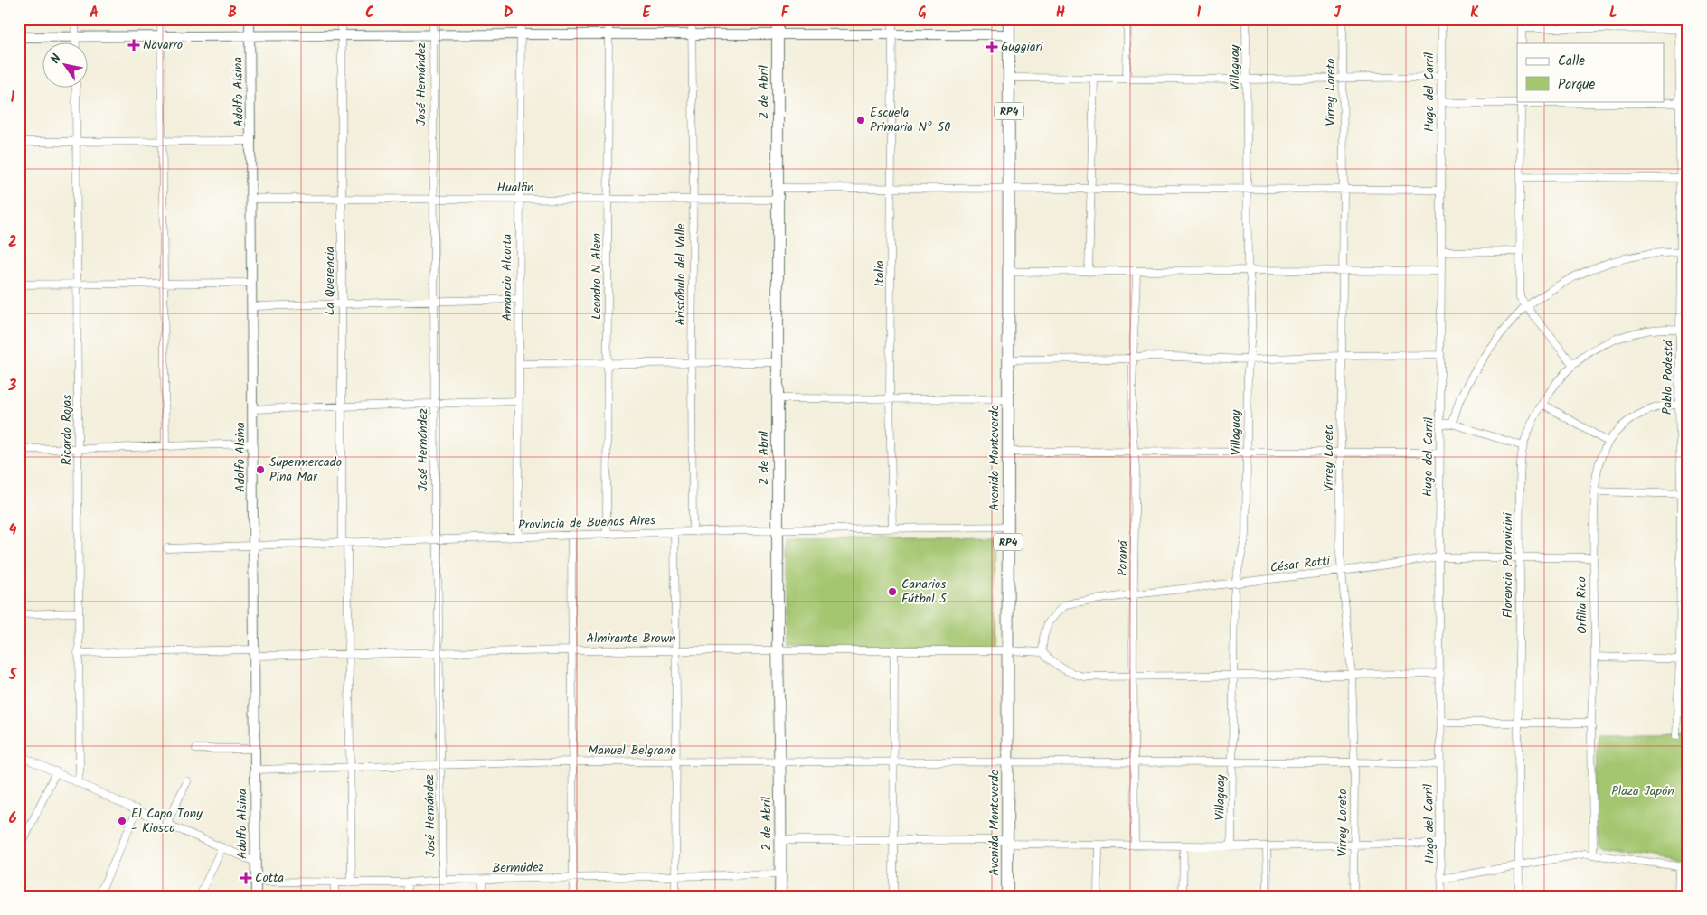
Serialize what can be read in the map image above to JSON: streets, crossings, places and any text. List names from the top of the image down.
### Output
{
  "streets": {
    "main road": ["2 de Abril", "RP4", "Avenida Monteverde"],
    "street": [
      "Villaguay",
      "José Hernández",
      "Adolfo Alsina",
      "Virrey Loreto",
      "Hugo del Carril",
      "Hualfin",
      "Italia",
      "Aristóbulo del Valle",
      "Leandro N Alem",
      "Amancio Alcorta",
      "La Querencia",
      "Pablo Podestá",
      "Ricardo Rojas",
      "Provincia de Buenos Aires",
      "Paraná",
      "César Ratti",
      "Florencio Parravicini",
      "Orfilia Rico",
      "Almirante Brown",
      "Manuel Belgrano",
      "Bermúdez"
    ]
  },
  "crossings": [
    ["Villaguay", "Hualfin"],
    ["Villaguay", "César Ratti"],
    ["Villaguay", "Manuel Belgrano"],
    ["José Hernández", "Hualfin"],
    ["José Hernández", "Provincia de Buenos Aires"],
    ["José Hernández", "Almirante Brown"],
    ["José Hernández", "Manuel Belgrano"],
    ["José Hernández", "Bermúdez"],
    ["Adolfo Alsina", "Hualfin"],
    ["Adolfo Alsina", "Provincia de Buenos Aires"],
    ["Adolfo Alsina", "Almirante Brown"],
    ["Adolfo Alsina", "Manuel Belgrano"],
    ["Adolfo Alsina", "Bermúdez"],
    ["2 de Abril", "Hualfin"],
    ["2 de Abril", "Provincia de Buenos Aires"],
    ["2 de Abril", "Almirante Brown"],
    ["2 de Abril", "Manuel Belgrano"],
    ["2 de Abril", "Bermúdez"],
    ["Virrey Loreto", "Hualfin"],
    ["Virrey Loreto", "César Ratti"],
    ["Virrey Loreto", "Manuel Belgrano"],
    ["Hugo del Carril", "Hualfin"],
    ["Hugo del Carril", "César Ratti"],
    ["Hugo del Carril", "Manuel Belgrano"],
    ["Hualfin", "Italia"],
    ["Hualfin", "Aristóbulo del Valle"],
    ["Hualfin", "Leandro N Alem"],
    ["Hualfin", "Amancio Alcorta"],
    ["Hualfin", "La Querencia"],
    ["Hualfin", "Avenida Monteverde"],
    ["Italia", "Provincia de Buenos Aires"],
    ["Aristóbulo del Valle", "Provincia de Buenos Aires"],
    ["Leandro N Alem", "Provincia de Buenos Aires"],
    ["Amancio Alcorta", "Provincia de Buenos Aires"],
    ["La Querencia", "Provincia de Buenos Aires"],
    ["La Querencia", "Almirante Brown"],
    ["La Querencia", "Manuel Belgrano"],
    ["La Querencia", "Bermúdez"],
    ["Pablo Podestá", "Florencio Parravicini"],
    ["Pablo Podestá", "Orfilia Rico"],
    ["Ricardo Rojas", "Almirante Brown"],
    ["Avenida Monteverde", "Provincia de Buenos Aires"],
    ["Avenida Monteverde", "Almirante Brown"],
    ["Avenida Monteverde", "Manuel Belgrano"],
    ["Paraná", "César Ratti"],
    ["Paraná", "Manuel Belgrano"],
    ["César Ratti", "Florencio Parravicini"],
    ["César Ratti", "Orfilia Rico"],
    ["César Ratti", "Almirante Brown"]
  ],
  "parks": ["Plaza Japón"],
  "places": {
    "health": ["Navarro", "Guggiari", "Cotta"],
    "other": [
      "Escuela Primaria Nº 50",
      "Supermercado Pina Mar",
      "Canarios Fútbol 5",
      "El Capo Tony - Kiosco"
    ]
  },
  "legend": ["Calle", "Parque"],
  "north": "top left",
  "grid": {
    "columns": [
      "A",
      "B",
      "C",
      "D",
      "E",
      "F",
      "G",
      "H",
      "I",
      "J",
      "K",
      "L"
    ],
    "rows": [
      "1",
      "2",
      "3",
      "4",
      "5",
      "6"
    ]
  }
}
